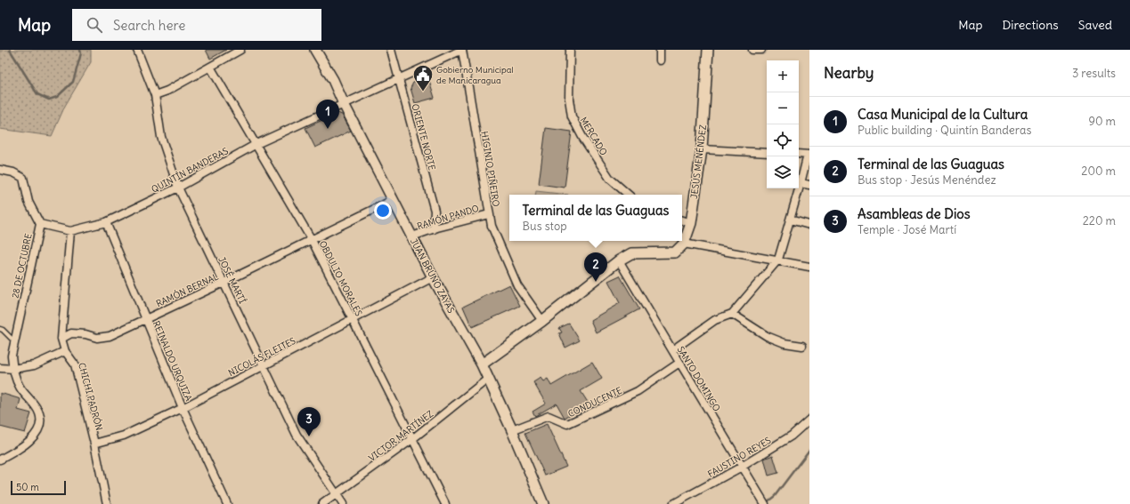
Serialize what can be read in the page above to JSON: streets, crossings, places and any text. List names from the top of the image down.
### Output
{
  "streets": {
    "main road": ["JESÚS MENÉNDEZ", "JUAN BRUNO ZAYAS"],
    "street": [
      "MERCADO",
      "ORIENTE NORTE",
      "HIGINIO PIÑEIRO",
      "QUINTÍN BANDERAS",
      "RAMÓN PANDO",
      "28 DE OCTUBRE",
      "OBDULIO MORALES",
      "JOSÉ MARTÍ",
      "RAMÓN BERNAL",
      "NICOLÁS FLEITES",
      "REINALDO URQUIZA",
      "SANTO DOMINGO",
      "CHICHI PADRÓN",
      "CONDUCENTE",
      "VICTOR MARTÍNEZ",
      "FAUSTINO REYES"
    ]
  },
  "crossings": [
    ["ORIENTE NORTE", "QUINTÍN BANDERAS"],
    ["ORIENTE NORTE", "RAMÓN PANDO"],
    ["HIGINIO PIÑEIRO", "QUINTÍN BANDERAS"],
    ["HIGINIO PIÑEIRO", "RAMÓN PANDO"],
    ["QUINTÍN BANDERAS", "28 DE OCTUBRE"],
    ["QUINTÍN BANDERAS", "JUAN BRUNO ZAYAS"],
    ["QUINTÍN BANDERAS", "OBDULIO MORALES"],
    ["QUINTÍN BANDERAS", "JOSÉ MARTÍ"],
    ["QUINTÍN BANDERAS", "REINALDO URQUIZA"],
    ["QUINTÍN BANDERAS", "CHICHI PADRÓN"],
    ["RAMÓN PANDO", "JUAN BRUNO ZAYAS"],
    ["JUAN BRUNO ZAYAS", "RAMÓN BERNAL"],
    ["JUAN BRUNO ZAYAS", "NICOLÁS FLEITES"],
    ["JUAN BRUNO ZAYAS", "CONDUCENTE"],
    ["JUAN BRUNO ZAYAS", "VICTOR MARTÍNEZ"],
    ["OBDULIO MORALES", "RAMÓN BERNAL"],
    ["OBDULIO MORALES", "NICOLÁS FLEITES"],
    ["OBDULIO MORALES", "VICTOR MARTÍNEZ"],
    ["JOSÉ MARTÍ", "RAMÓN BERNAL"],
    ["JOSÉ MARTÍ", "NICOLÁS FLEITES"],
    ["JOSÉ MARTÍ", "VICTOR MARTÍNEZ"],
    ["RAMÓN BERNAL", "REINALDO URQUIZA"],
    ["RAMÓN BERNAL", "CHICHI PADRÓN"],
    ["NICOLÁS FLEITES", "REINALDO URQUIZA"],
    ["NICOLÁS FLEITES", "CHICHI PADRÓN"],
    ["SANTO DOMINGO", "CONDUCENTE"],
    ["SANTO DOMINGO", "FAUSTINO REYES"]
  ],
  "places": {
    "public building": ["Gobierno Municipal de Manicaragua"]
  },
  "scale_bar": "50 m",
  "page": {
    "header": "Map",
    "search": "Search here",
    "nav": ["Map", "Directions", "Saved"],
    "heading": ["Nearby", "3 results"],
    "map_buttons": ["+", "−"],
    "list": [
      {
        "mark": "1",
        "name": "Casa Municipal de la Cultura",
        "note": "Public building · Quintín Banderas",
        "value": "90 m"
      },
      {
        "mark": "2",
        "name": "Terminal de las Guaguas",
        "note": "Bus stop · Jesús Menéndez",
        "value": "200 m"
      },
      {
        "mark": "3",
        "name": "Asambleas de Dios",
        "note": "Temple · José Martí",
        "value": "220 m"
      }
    ],
    "pins": ["1", "2", "3"],
    "popup": ["Terminal de las Guaguas", "Bus stop"],
    "scale": "50 m"
  }
}
